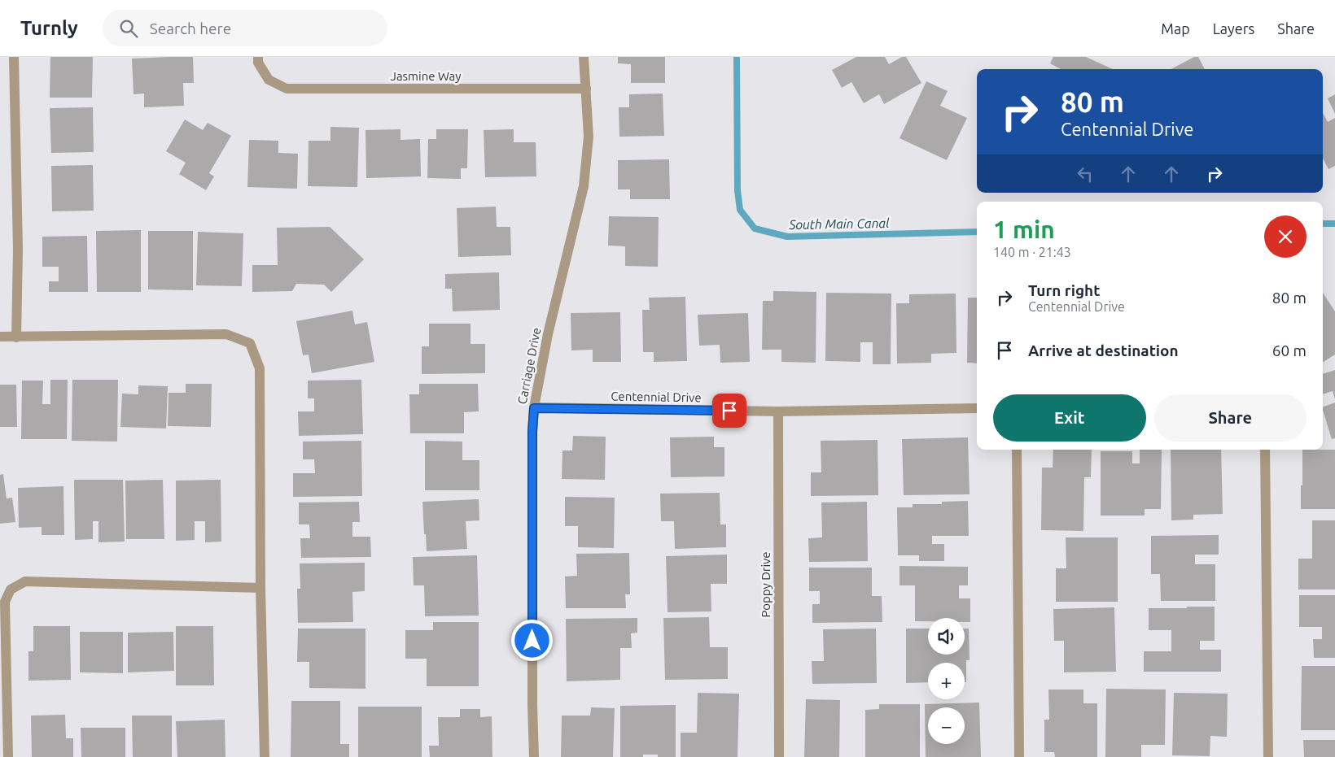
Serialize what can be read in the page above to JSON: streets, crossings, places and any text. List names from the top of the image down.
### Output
{
  "streets": {
    "street": [
      "Jasmine Way",
      "Carriage Drive",
      "Centennial Drive",
      "Poppy Drive"
    ]
  },
  "crossings": [
    ["Jasmine Way", "Carriage Drive"],
    ["Carriage Drive", "Centennial Drive"],
    ["Centennial Drive", "Poppy Drive"]
  ],
  "water": ["South Main Canal"],
  "page": {
    "header": "Turnly",
    "search": "Search here",
    "nav": ["Map", "Layers", "Share"],
    "turn": ["80 m", "Centennial Drive"],
    "heading": ["1 min", "140 m · 21:43"],
    "list": [
      {
        "name": "Turn right",
        "note": "Centennial Drive",
        "value": "80 m"
      },
      {
        "name": "Arrive at destination",
        "value": "60 m"
      }
    ],
    "buttons": ["Exit", "Share"],
    "map_buttons": ["+", "−"]
  }
}
